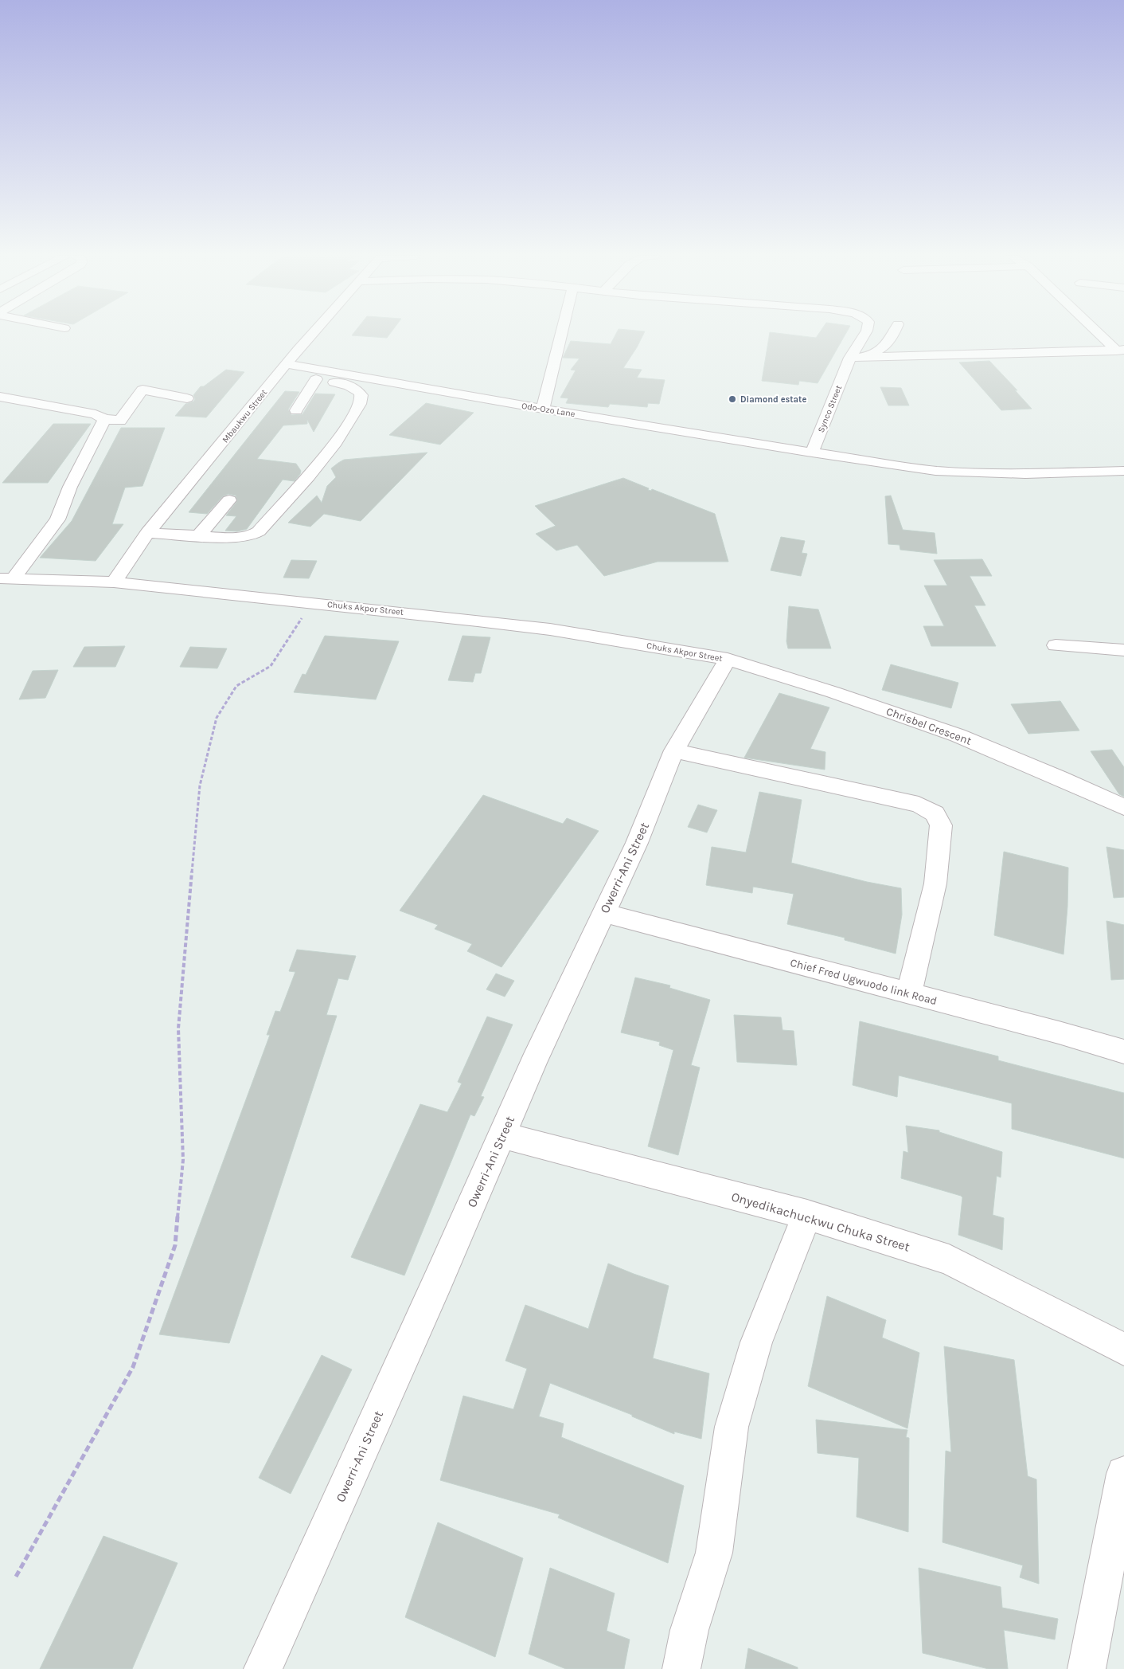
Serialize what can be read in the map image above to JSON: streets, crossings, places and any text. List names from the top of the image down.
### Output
{
  "streets": {
    "street": [
      "Synco Street",
      "Odo-Ozo Lane",
      "Mbaukwu Street",
      "Chuks Akpor Street",
      "Chrisbel Crescent",
      "Owerri-Ani Street",
      "Chief Fred Ugwuodo link Road",
      "Onyedikachuckwu Chuka Street"
    ]
  },
  "crossings": [
    ["Synco Street", "Odo-Ozo Lane"],
    ["Odo-Ozo Lane", "Mbaukwu Street"],
    ["Mbaukwu Street", "Chuks Akpor Street"],
    ["Chuks Akpor Street", "Chrisbel Crescent"],
    ["Chuks Akpor Street", "Owerri-Ani Street"],
    ["Chrisbel Crescent", "Owerri-Ani Street"],
    ["Owerri-Ani Street", "Chief Fred Ugwuodo link Road"],
    ["Owerri-Ani Street", "Onyedikachuckwu Chuka Street"]
  ],
  "places": ["Diamond estate"]
}
